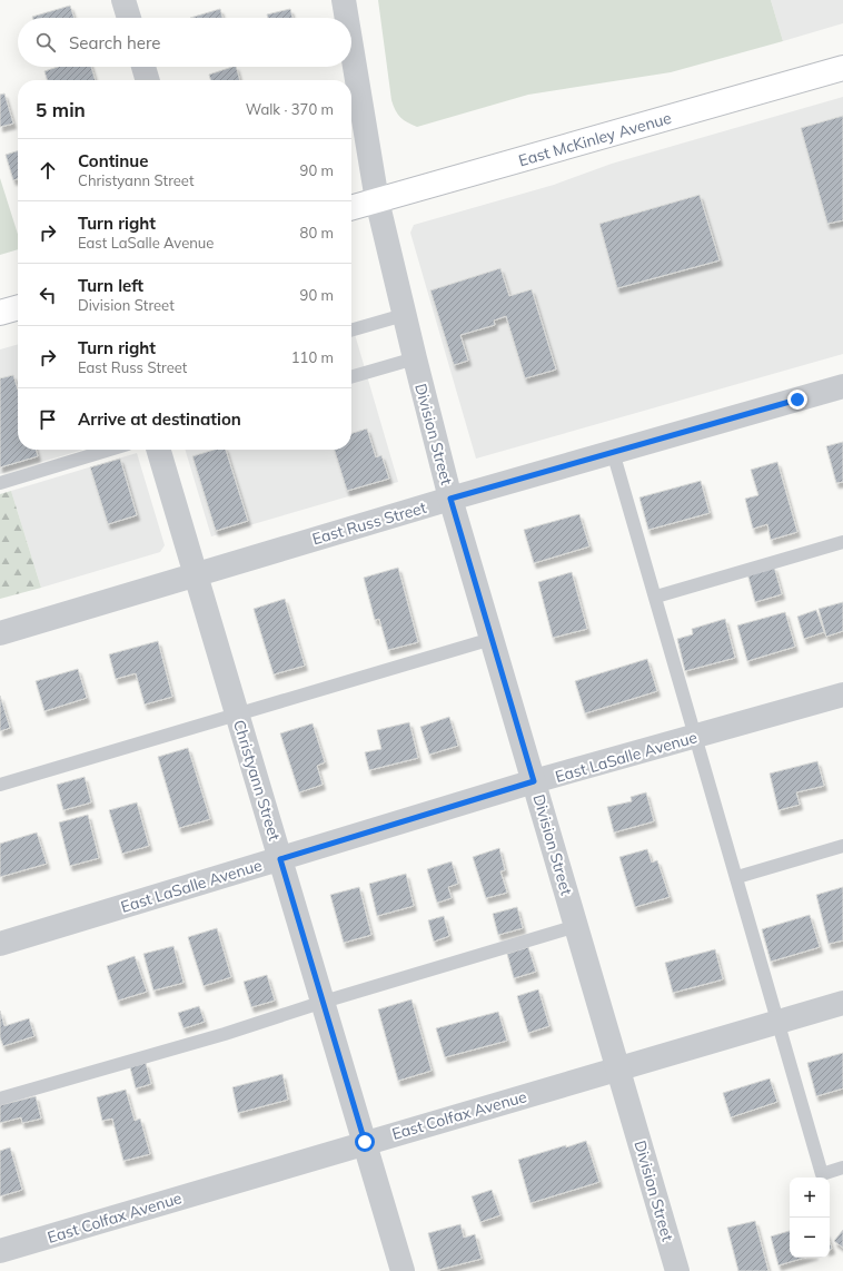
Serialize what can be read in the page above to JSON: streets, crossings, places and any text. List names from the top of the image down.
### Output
{
  "streets": {
    "main road": ["East McKinley Avenue"],
    "street": [
      "Division Street",
      "East Russ Street",
      "East LaSalle Avenue",
      "Christyann Street",
      "East Colfax Avenue"
    ]
  },
  "crossings": [
    ["East McKinley Avenue", "Division Street"],
    ["Division Street", "East Russ Street"],
    ["Division Street", "East LaSalle Avenue"],
    ["Division Street", "East Colfax Avenue"],
    ["East Russ Street", "Christyann Street"],
    ["East LaSalle Avenue", "Christyann Street"],
    ["Christyann Street", "East Colfax Avenue"]
  ],
  "page": {
    "search": "Search here",
    "heading": ["5 min", "Walk · 370 m"],
    "list": [
      ["Continue", "Christyann Street", "90 m"],
      ["Turn right", "East LaSalle Avenue", "80 m"],
      ["Turn left", "Division Street", "90 m"],
      ["Turn right", "East Russ Street", "110 m"],
      "Arrive at destination"
    ],
    "map_buttons": ["+", "−"]
  }
}
